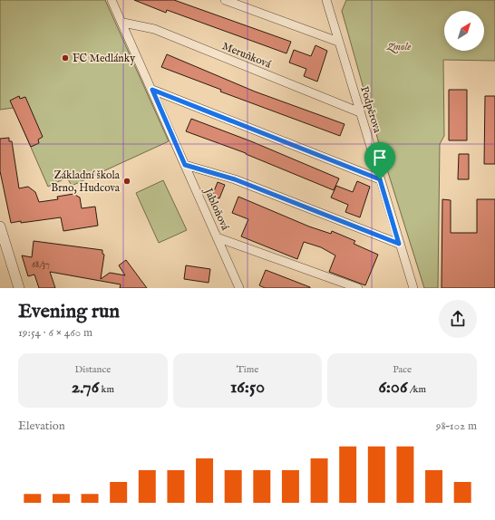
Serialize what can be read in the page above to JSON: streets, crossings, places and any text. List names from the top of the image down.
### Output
{
  "streets": {
    "street": ["Meruňková", "Podpěrova", "Jabloňová"]
  },
  "crossings": [
    ["Meruňková", "Podpěrova"],
    ["Meruňková", "Jabloňová"]
  ],
  "parks": ["Zmole"],
  "places": ["FC Medlánky", "Základní škola Brno, Hudcova"],
  "house_numbers": ["68/37"],
  "north": "top right",
  "page": {
    "heading": ["Evening run", "19:54 · 6 × 460 m"],
    "stats": [
      ["Distance", "2.76 km"],
      ["Time", "16:50"],
      ["Pace", "6:06 /km"]
    ],
    "chart": ["Elevation", "98–102 m"]
  }
}
